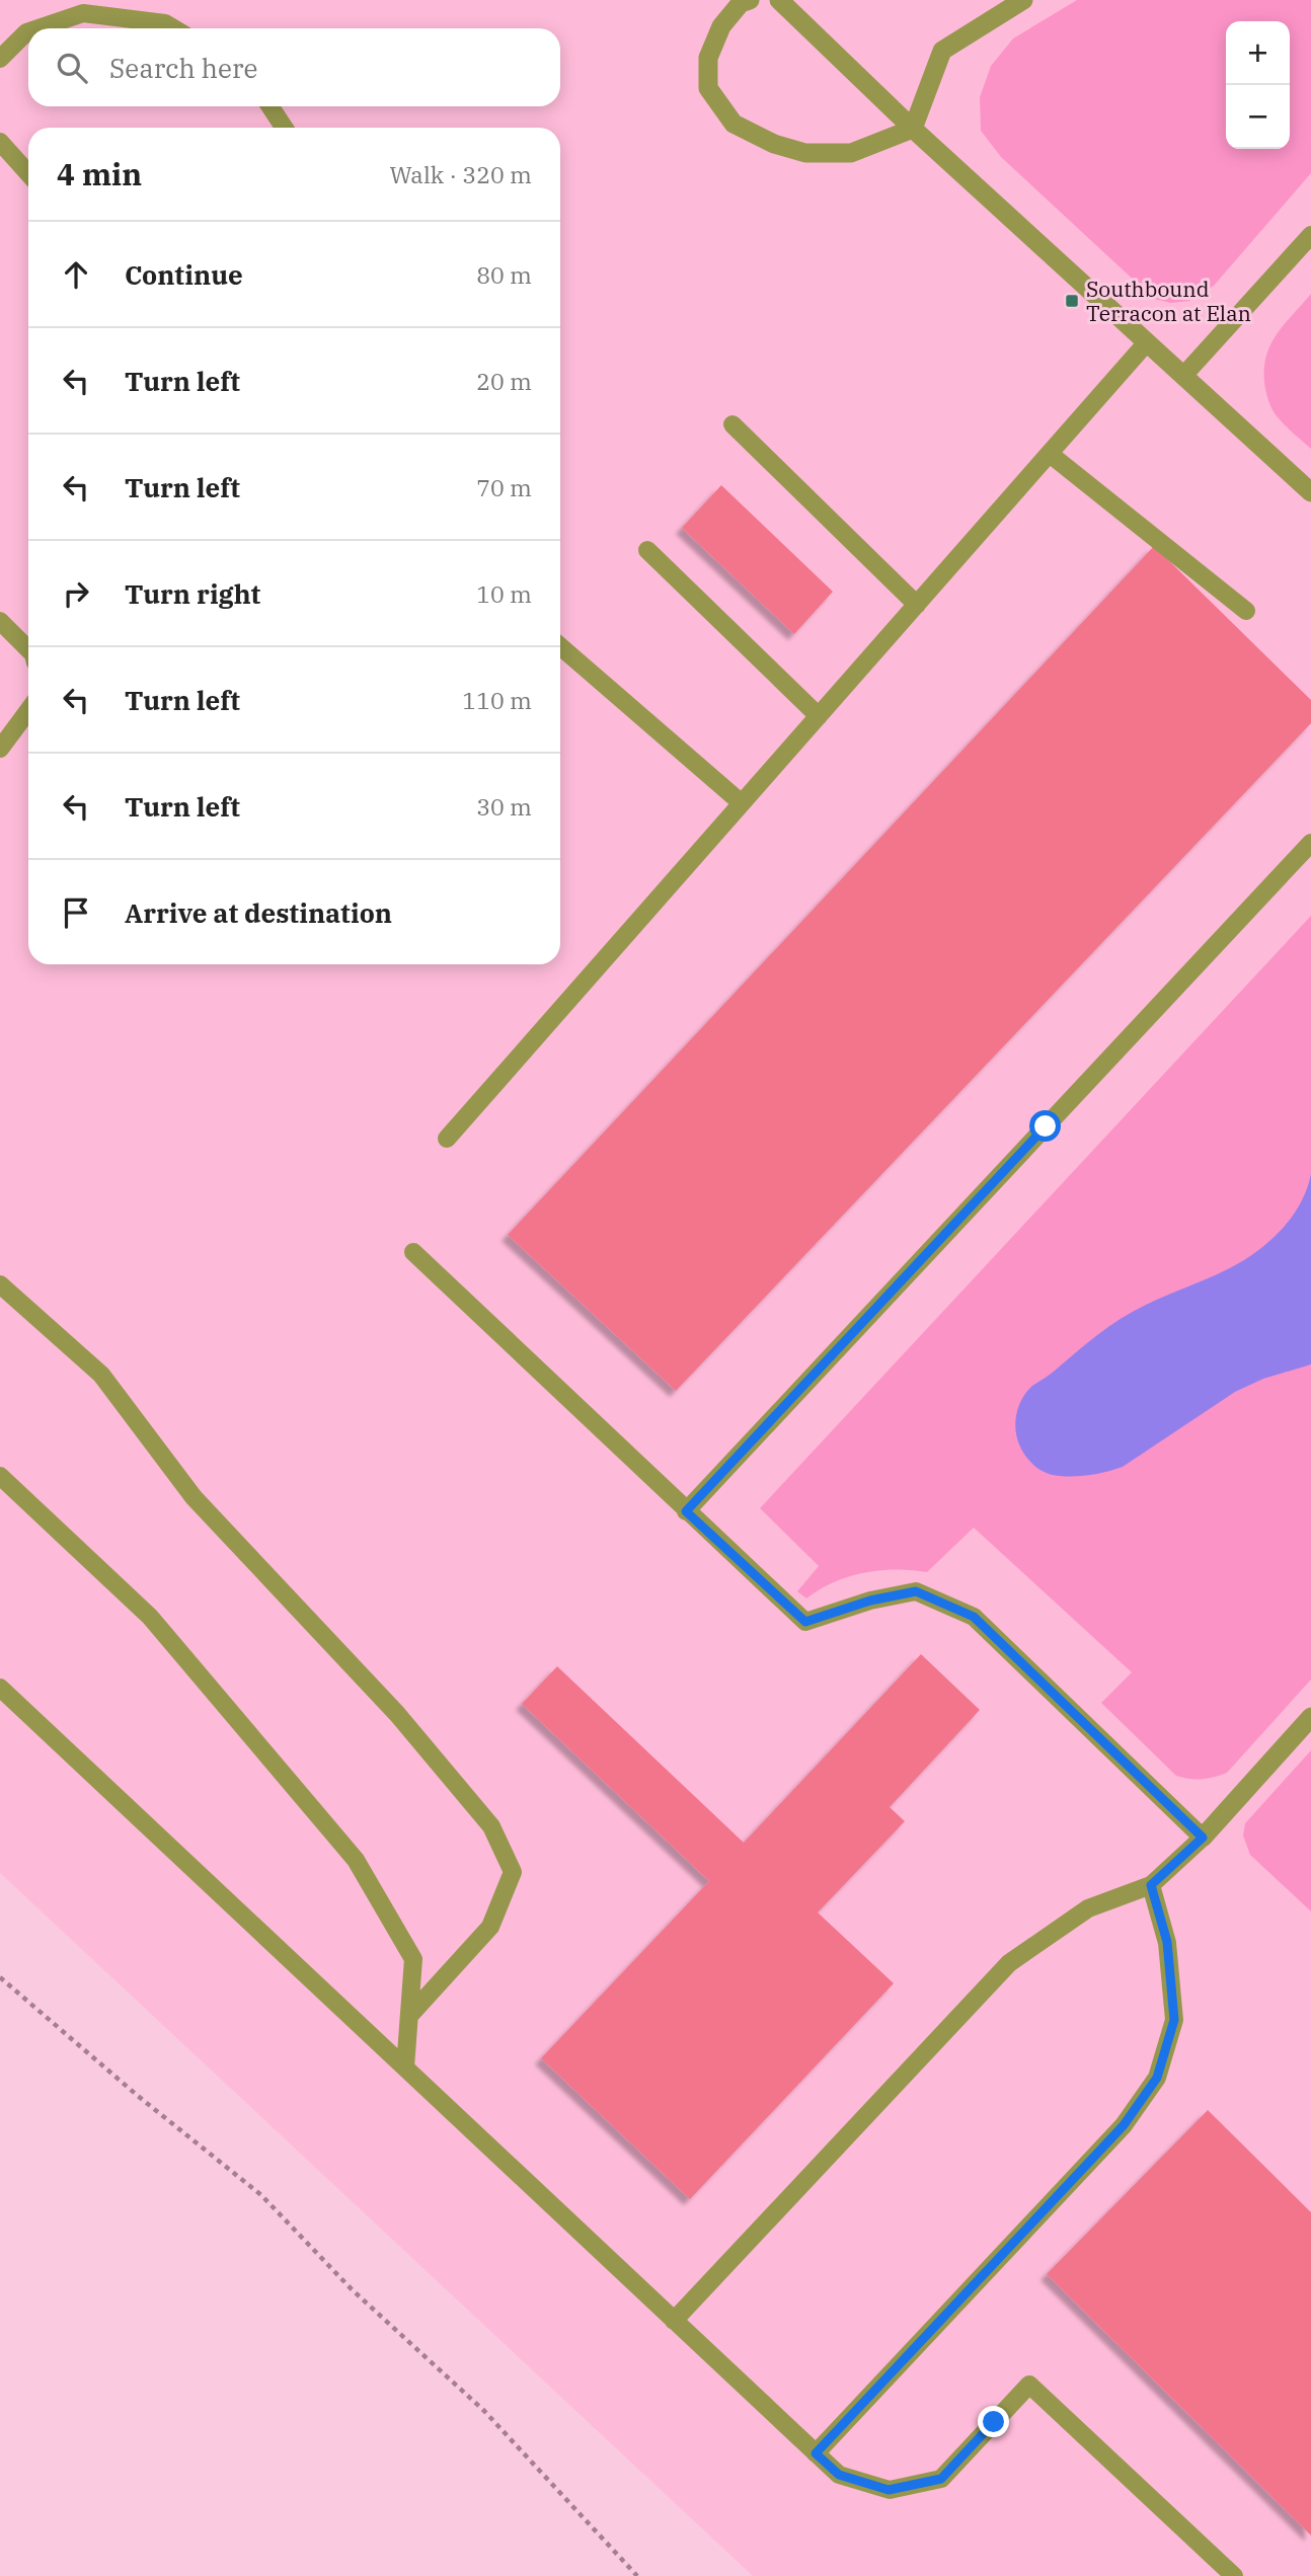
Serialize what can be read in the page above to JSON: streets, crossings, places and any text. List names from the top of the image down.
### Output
{
  "places": {
    "transit": ["Southbound Terracon at Elan"]
  },
  "page": {
    "map_buttons": ["+", "−"],
    "search": "Search here",
    "heading": ["4 min", "Walk · 320 m"],
    "list": [
      ["Continue", "80 m"],
      ["Turn left", "20 m"],
      ["Turn left", "70 m"],
      ["Turn right", "10 m"],
      ["Turn left", "110 m"],
      ["Turn left", "30 m"],
      "Arrive at destination"
    ]
  }
}
